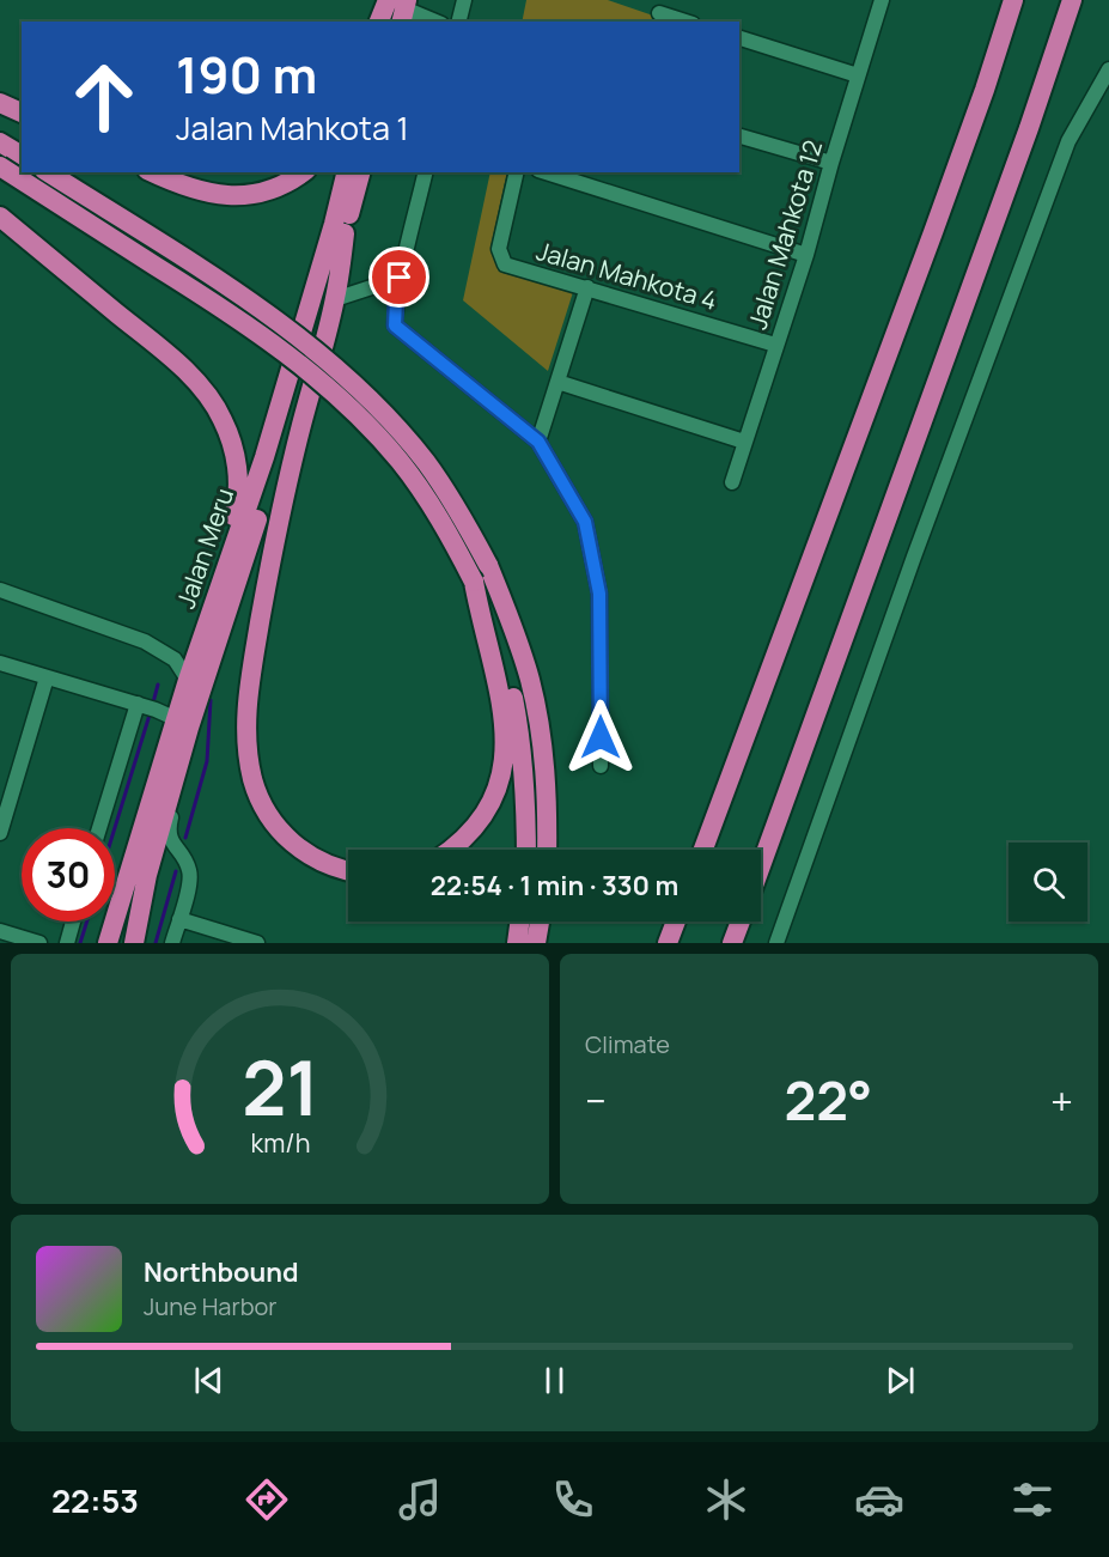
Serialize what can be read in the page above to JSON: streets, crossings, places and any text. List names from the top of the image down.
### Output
{
  "streets": {
    "highway": ["Jalan Meru"],
    "street": ["Jalan Mahkota 12", "Jalan Mahkota 4"]
  },
  "crossings": [
    ["Jalan Mahkota 12", "Jalan Mahkota 4"]
  ],
  "page": {
    "turn": ["190 m", "Jalan Mahkota 1"],
    "limit": "30",
    "trip": "22:54 · 1 min · 330 m",
    "tile": "Climate",
    "heat": ["−", "22°", "+"],
    "song": ["Northbound", "June Harbor"],
    "tabs": "22:53",
    "gauge": ["21", "km/h"]
  }
}
